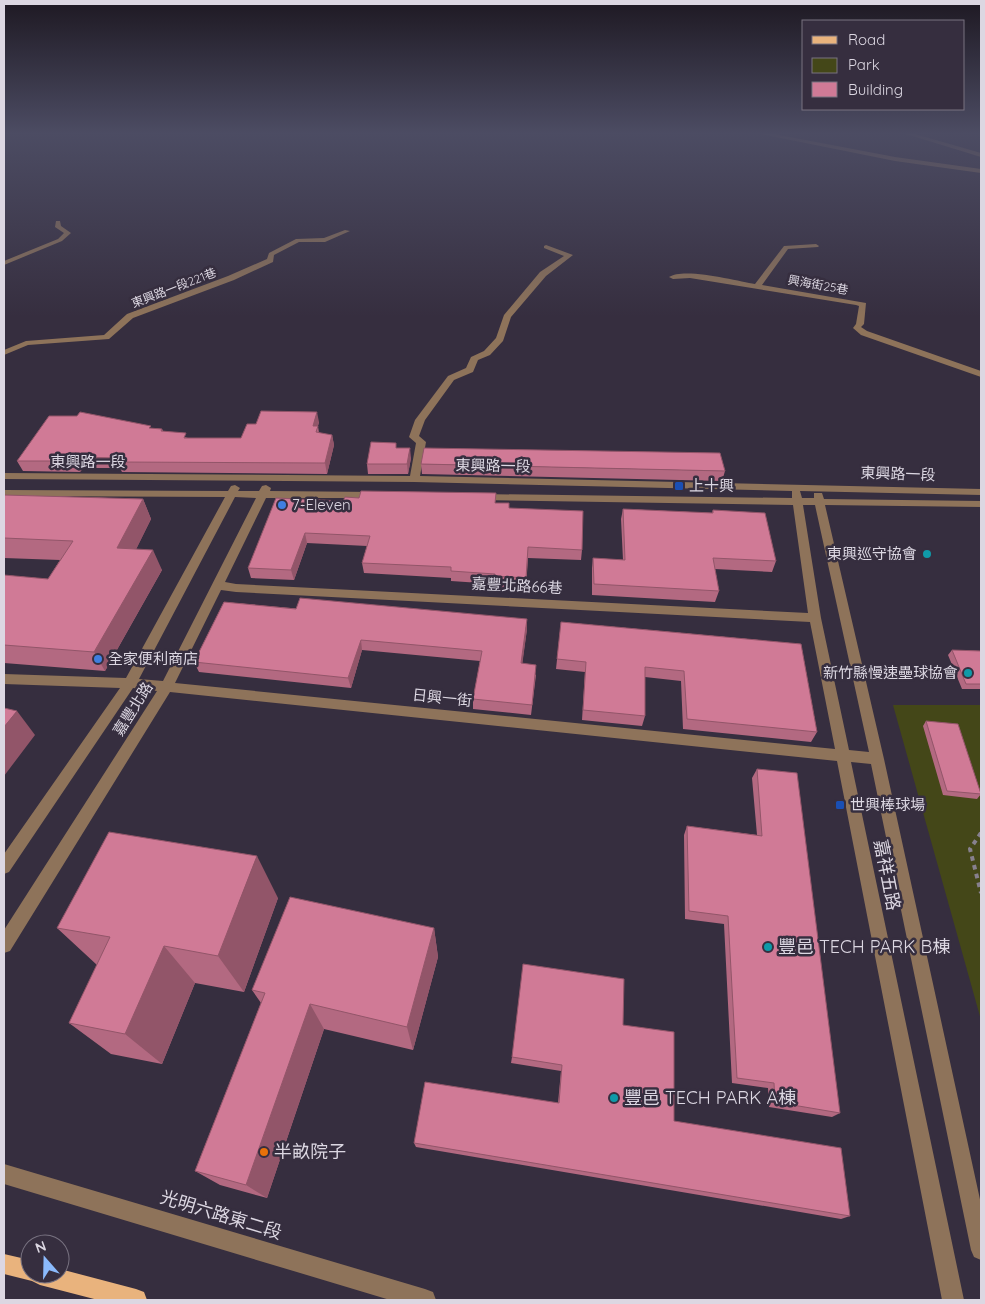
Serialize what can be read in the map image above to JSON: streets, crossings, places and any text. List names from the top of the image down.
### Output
{
  "streets": {
    "street": [
      "興海街25巷",
      "東興路一段221巷",
      "東興路一段",
      "嘉豐北路66巷",
      "日興一街",
      "嘉豐北路",
      "嘉祥五路",
      "光明六路東二段"
    ]
  },
  "crossings": [
    ["東興路一段", "嘉豐北路"],
    ["東興路一段", "嘉祥五路"],
    ["嘉豐北路66巷", "嘉豐北路"],
    ["嘉豐北路66巷", "嘉祥五路"],
    ["日興一街", "嘉豐北路"],
    ["日興一街", "嘉祥五路"]
  ],
  "places": {
    "transit": ["上十興", "世興棒球場"],
    "other": [
      "7-Eleven",
      "東興巡守協會",
      "全家便利商店",
      "新竹縣慢速壘球協會",
      "豐邑 TECH PARK B棟",
      "豐邑 TECH PARK A棟",
      "半畝院子"
    ]
  },
  "legend": ["Road", "Park", "Building"],
  "north": "top"
}
